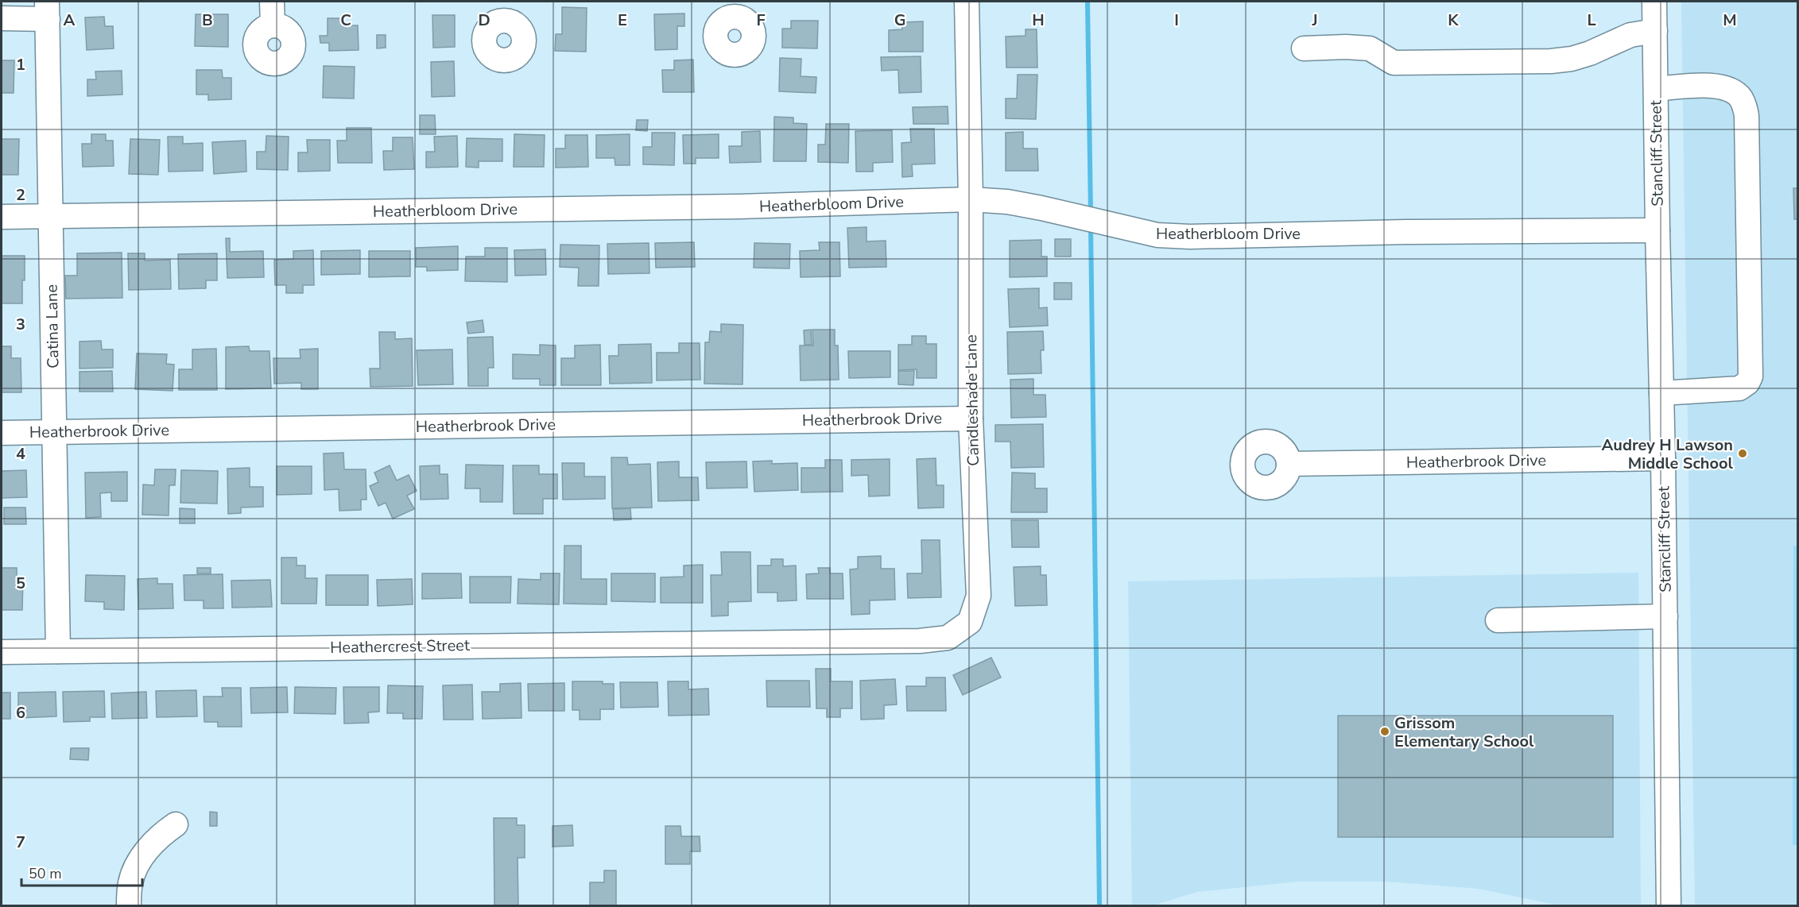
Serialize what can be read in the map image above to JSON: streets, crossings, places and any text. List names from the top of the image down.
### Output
{
  "streets": {
    "street": [
      "Stancliff Street",
      "Heatherbloom Drive",
      "Catina Lane",
      "Candleshade Lane",
      "Heatherbrook Drive",
      "Heathercrest Street"
    ]
  },
  "crossings": [
    ["Stancliff Street", "Heatherbloom Drive"],
    ["Stancliff Street", "Heatherbrook Drive"],
    ["Heatherbloom Drive", "Catina Lane"],
    ["Heatherbloom Drive", "Candleshade Lane"],
    ["Catina Lane", "Heatherbrook Drive"],
    ["Catina Lane", "Heathercrest Street"],
    ["Candleshade Lane", "Heatherbrook Drive"],
    ["Candleshade Lane", "Heathercrest Street"]
  ],
  "places": ["Audrey H Lawson Middle School", "Grissom Elementary School"],
  "scale_bar": "50 m",
  "grid": {
    "columns": [
      "A",
      "B",
      "C",
      "D",
      "E",
      "F",
      "G",
      "H",
      "I",
      "J",
      "K",
      "L",
      "M"
    ],
    "rows": [
      "1",
      "2",
      "3",
      "4",
      "5",
      "6",
      "7"
    ]
  }
}
